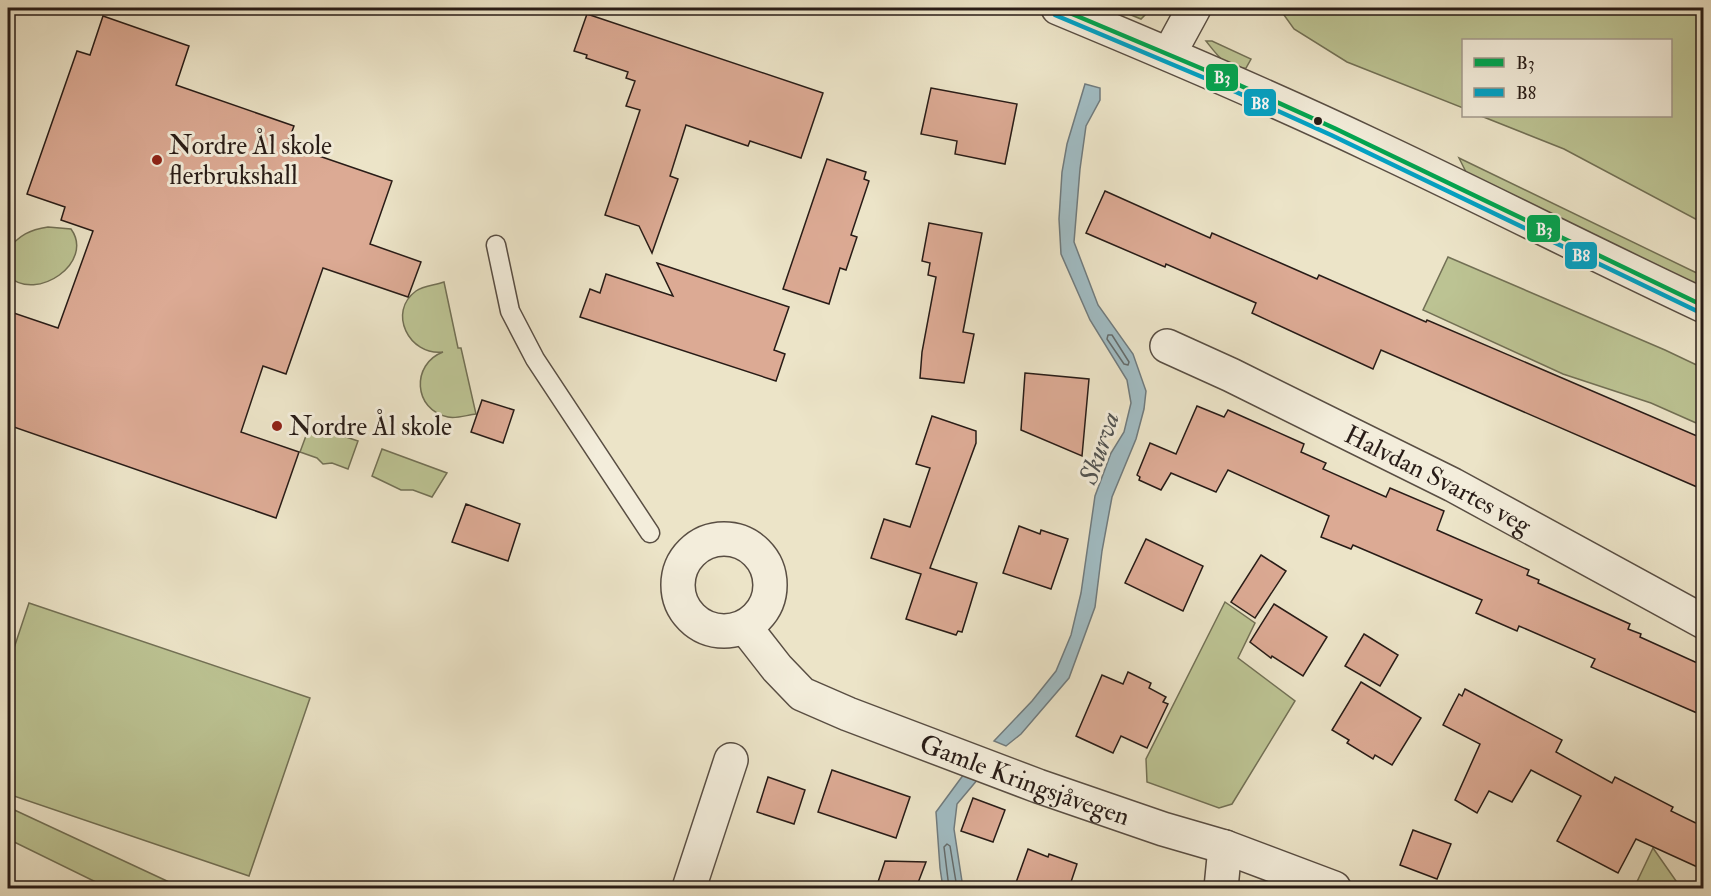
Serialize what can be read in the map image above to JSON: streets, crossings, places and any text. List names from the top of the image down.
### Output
{
  "streets": {
    "street": ["Halvdan Svartes veg", "Gamle Kringsjåvegen"]
  },
  "water": ["Skurva"],
  "places": ["Nordre Ål skole flerbrukshall", "Nordre Ål skole"],
  "lines": ["transit line B3", "transit line B8"],
  "legend": ["B3", "B8"]
}
